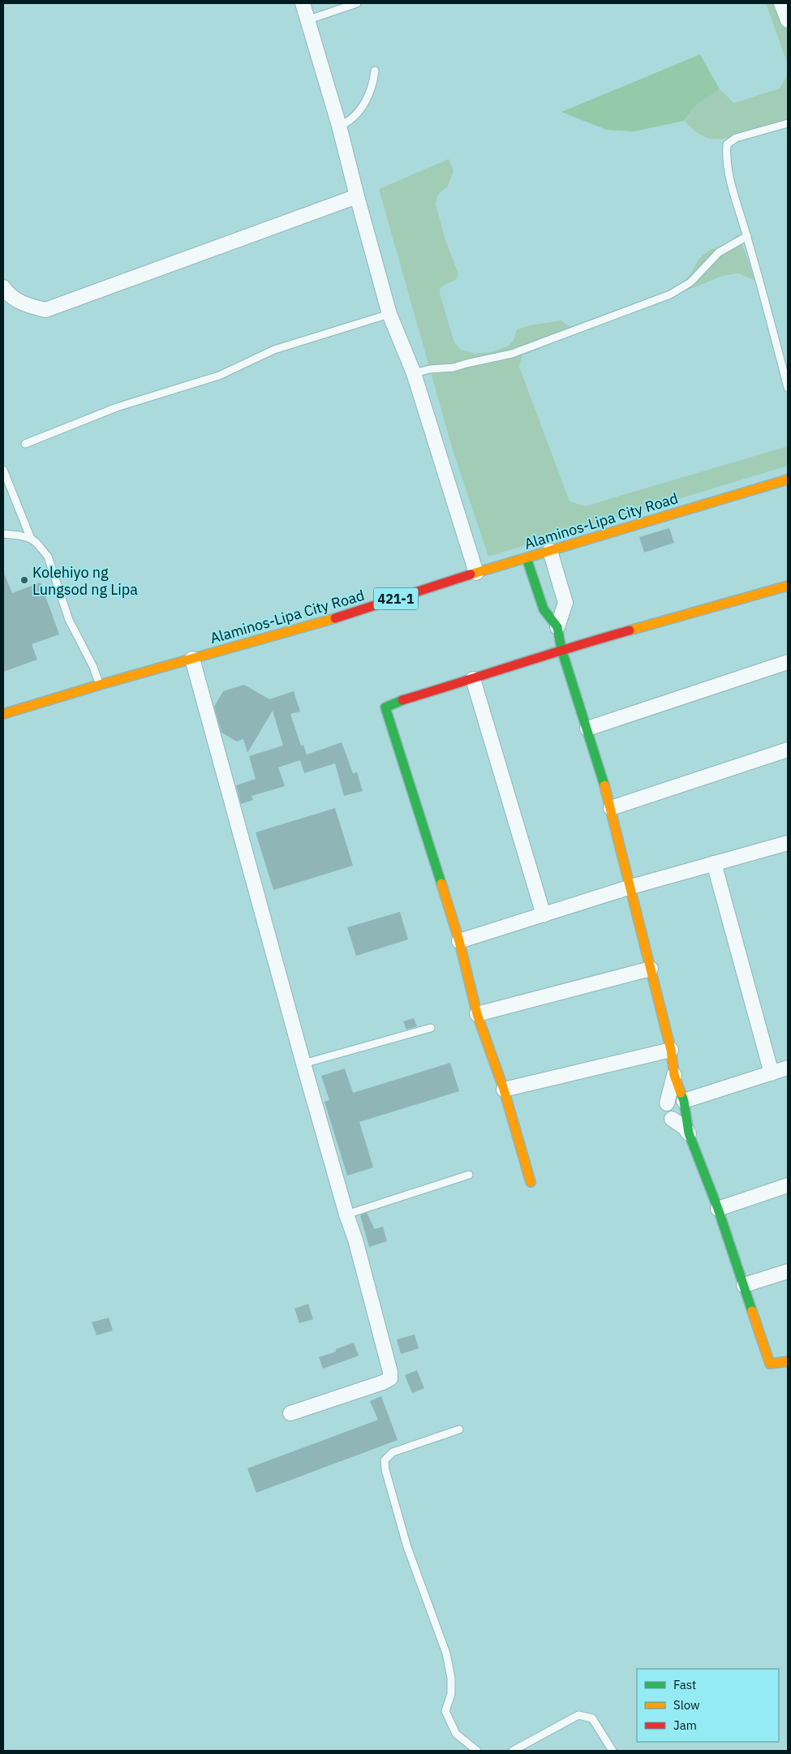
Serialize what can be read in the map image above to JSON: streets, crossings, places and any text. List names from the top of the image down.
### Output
{
  "streets": {
    "street": ["Alaminos-Lipa City Road", "421-1"]
  },
  "places": ["Kolehiyo ng Lungsod ng Lipa"],
  "legend": ["Fast", "Slow", "Jam"]
}
